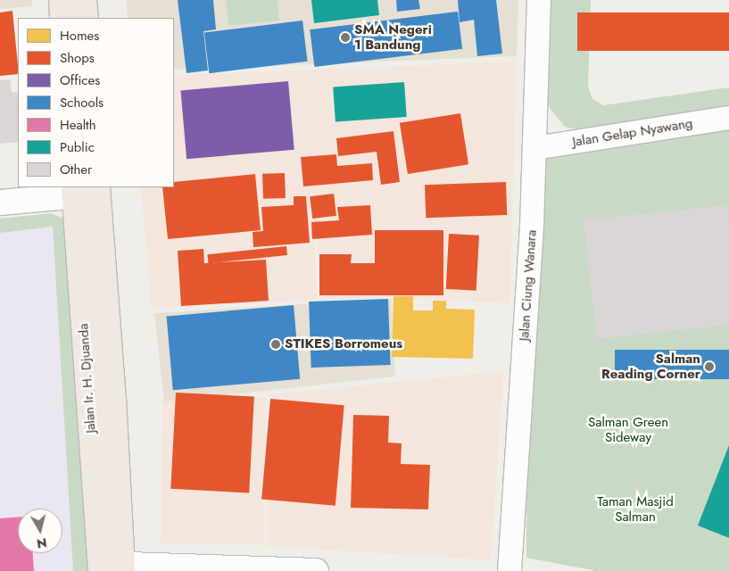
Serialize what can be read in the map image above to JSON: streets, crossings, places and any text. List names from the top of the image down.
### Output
{
  "streets": {
    "main road": ["Jalan Ir. H. Djuanda"],
    "street": ["Jalan Gelap Nyawang", "Jalan Ciung Wanara"]
  },
  "crossings": [
    ["Jalan Gelap Nyawang", "Jalan Ciung Wanara"]
  ],
  "parks": ["Salman Green Sideway", "Taman Masjid Salman"],
  "places": ["SMA Negeri 1 Bandung", "STIKES Borromeus", "Salman Reading Corner"],
  "legend": [
    "Homes",
    "Shops",
    "Offices",
    "Schools",
    "Health",
    "Public",
    "Other"
  ],
  "north": "bottom"
}
